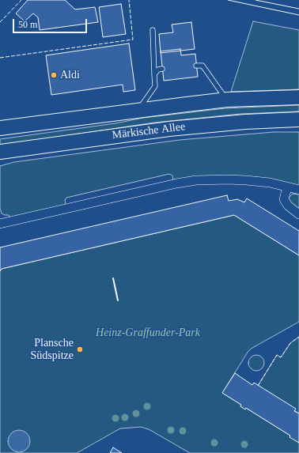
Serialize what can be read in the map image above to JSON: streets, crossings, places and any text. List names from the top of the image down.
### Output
{
  "streets": {
    "main road": ["Märkische Allee"]
  },
  "parks": ["Heinz-Graffunder-Park"],
  "places": ["Aldi", "Plansche Südspitze"],
  "scale_bar": "50 m"
}
